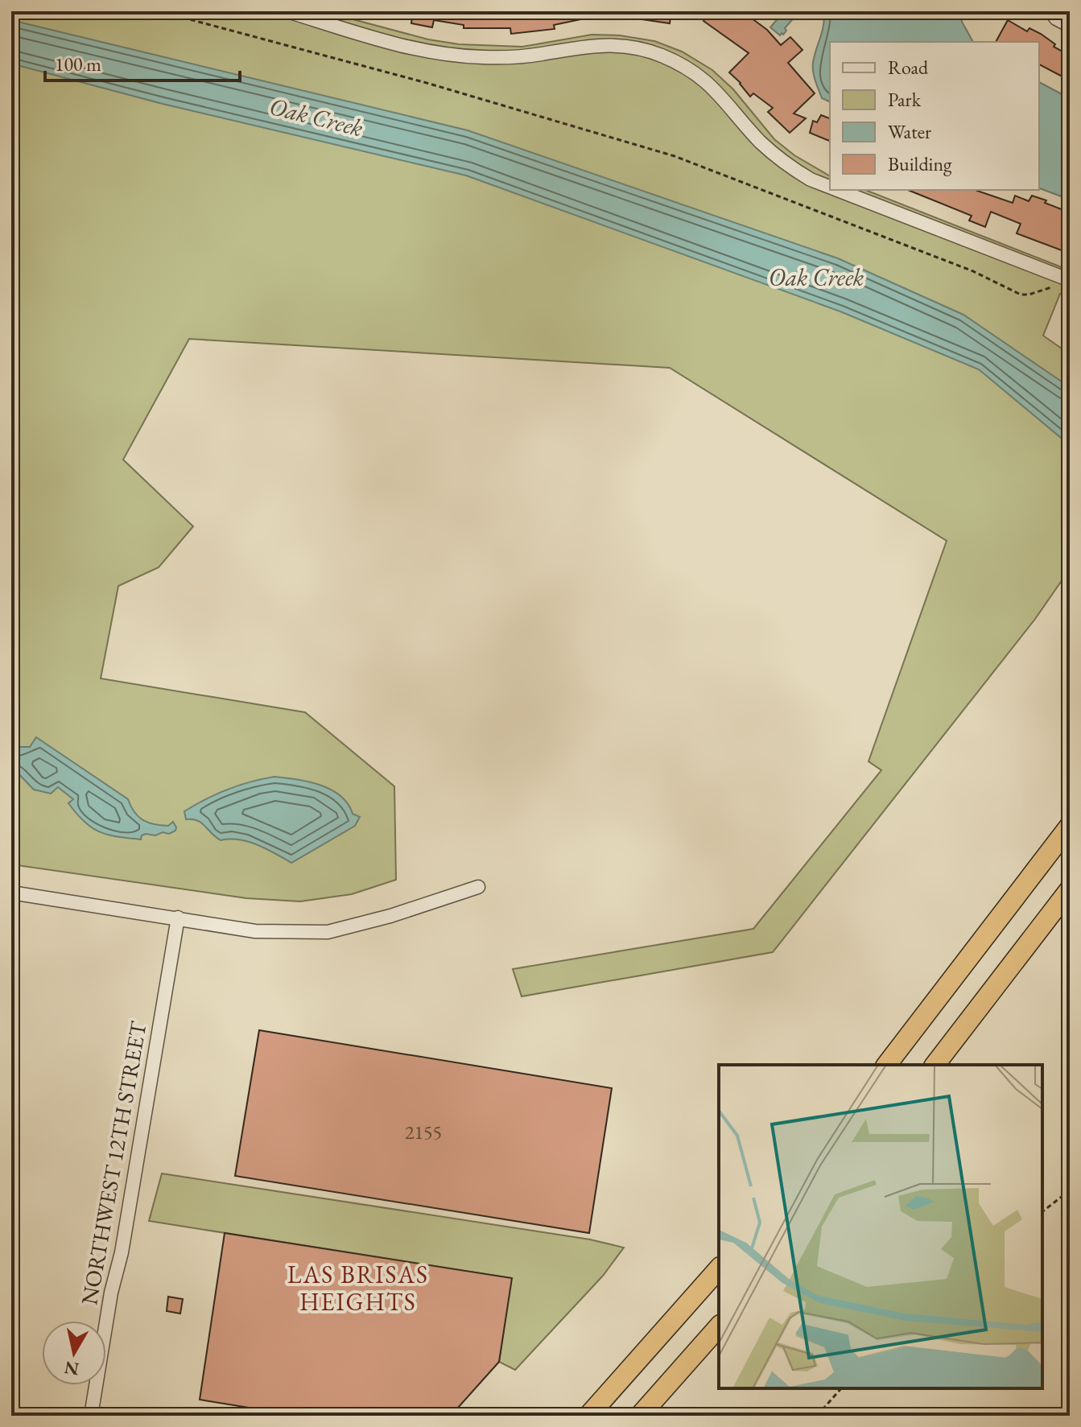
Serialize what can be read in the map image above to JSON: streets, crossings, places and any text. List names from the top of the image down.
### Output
{
  "streets": {
    "street": ["NORTHWEST 12TH STREET"]
  },
  "districts": ["LAS BRISAS HEIGHTS"],
  "water": ["Oak Creek"],
  "house_numbers": ["2155"],
  "legend": [
    "Road",
    "Park",
    "Water",
    "Building"
  ],
  "scale_bar": "100 m",
  "north": "bottom"
}
